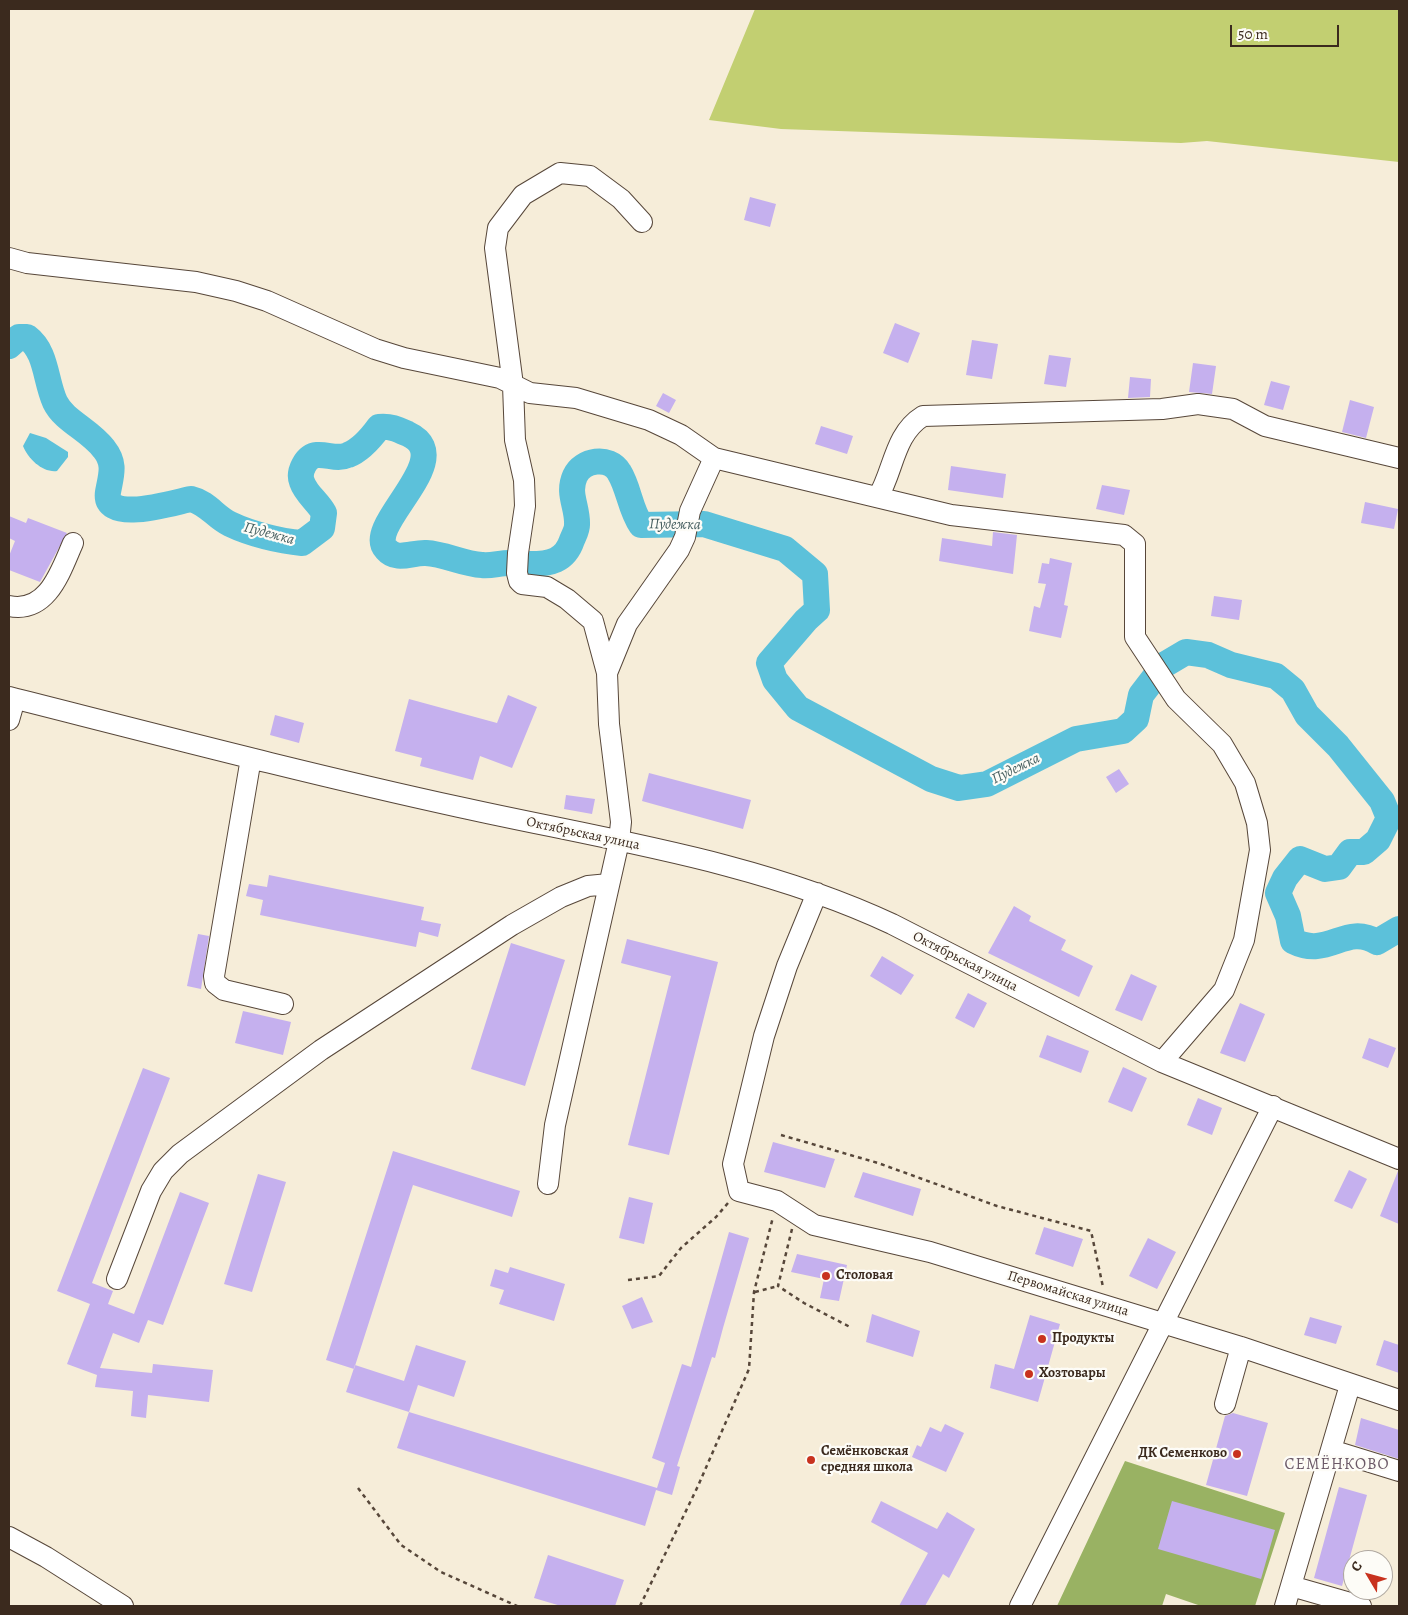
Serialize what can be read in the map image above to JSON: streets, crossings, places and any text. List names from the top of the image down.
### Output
{
  "streets": {
    "street": ["Октябрьская улица", "Первомайская улица"]
  },
  "districts": ["СЕМЁНКОВО"],
  "water": ["Пудежка"],
  "places": [
    "Столовая",
    "Продукты",
    "Хозтовары",
    "ДК Семенково",
    "Семёнковская средняя школа"
  ],
  "scale_bar": "50 m",
  "north": "top left"
}
